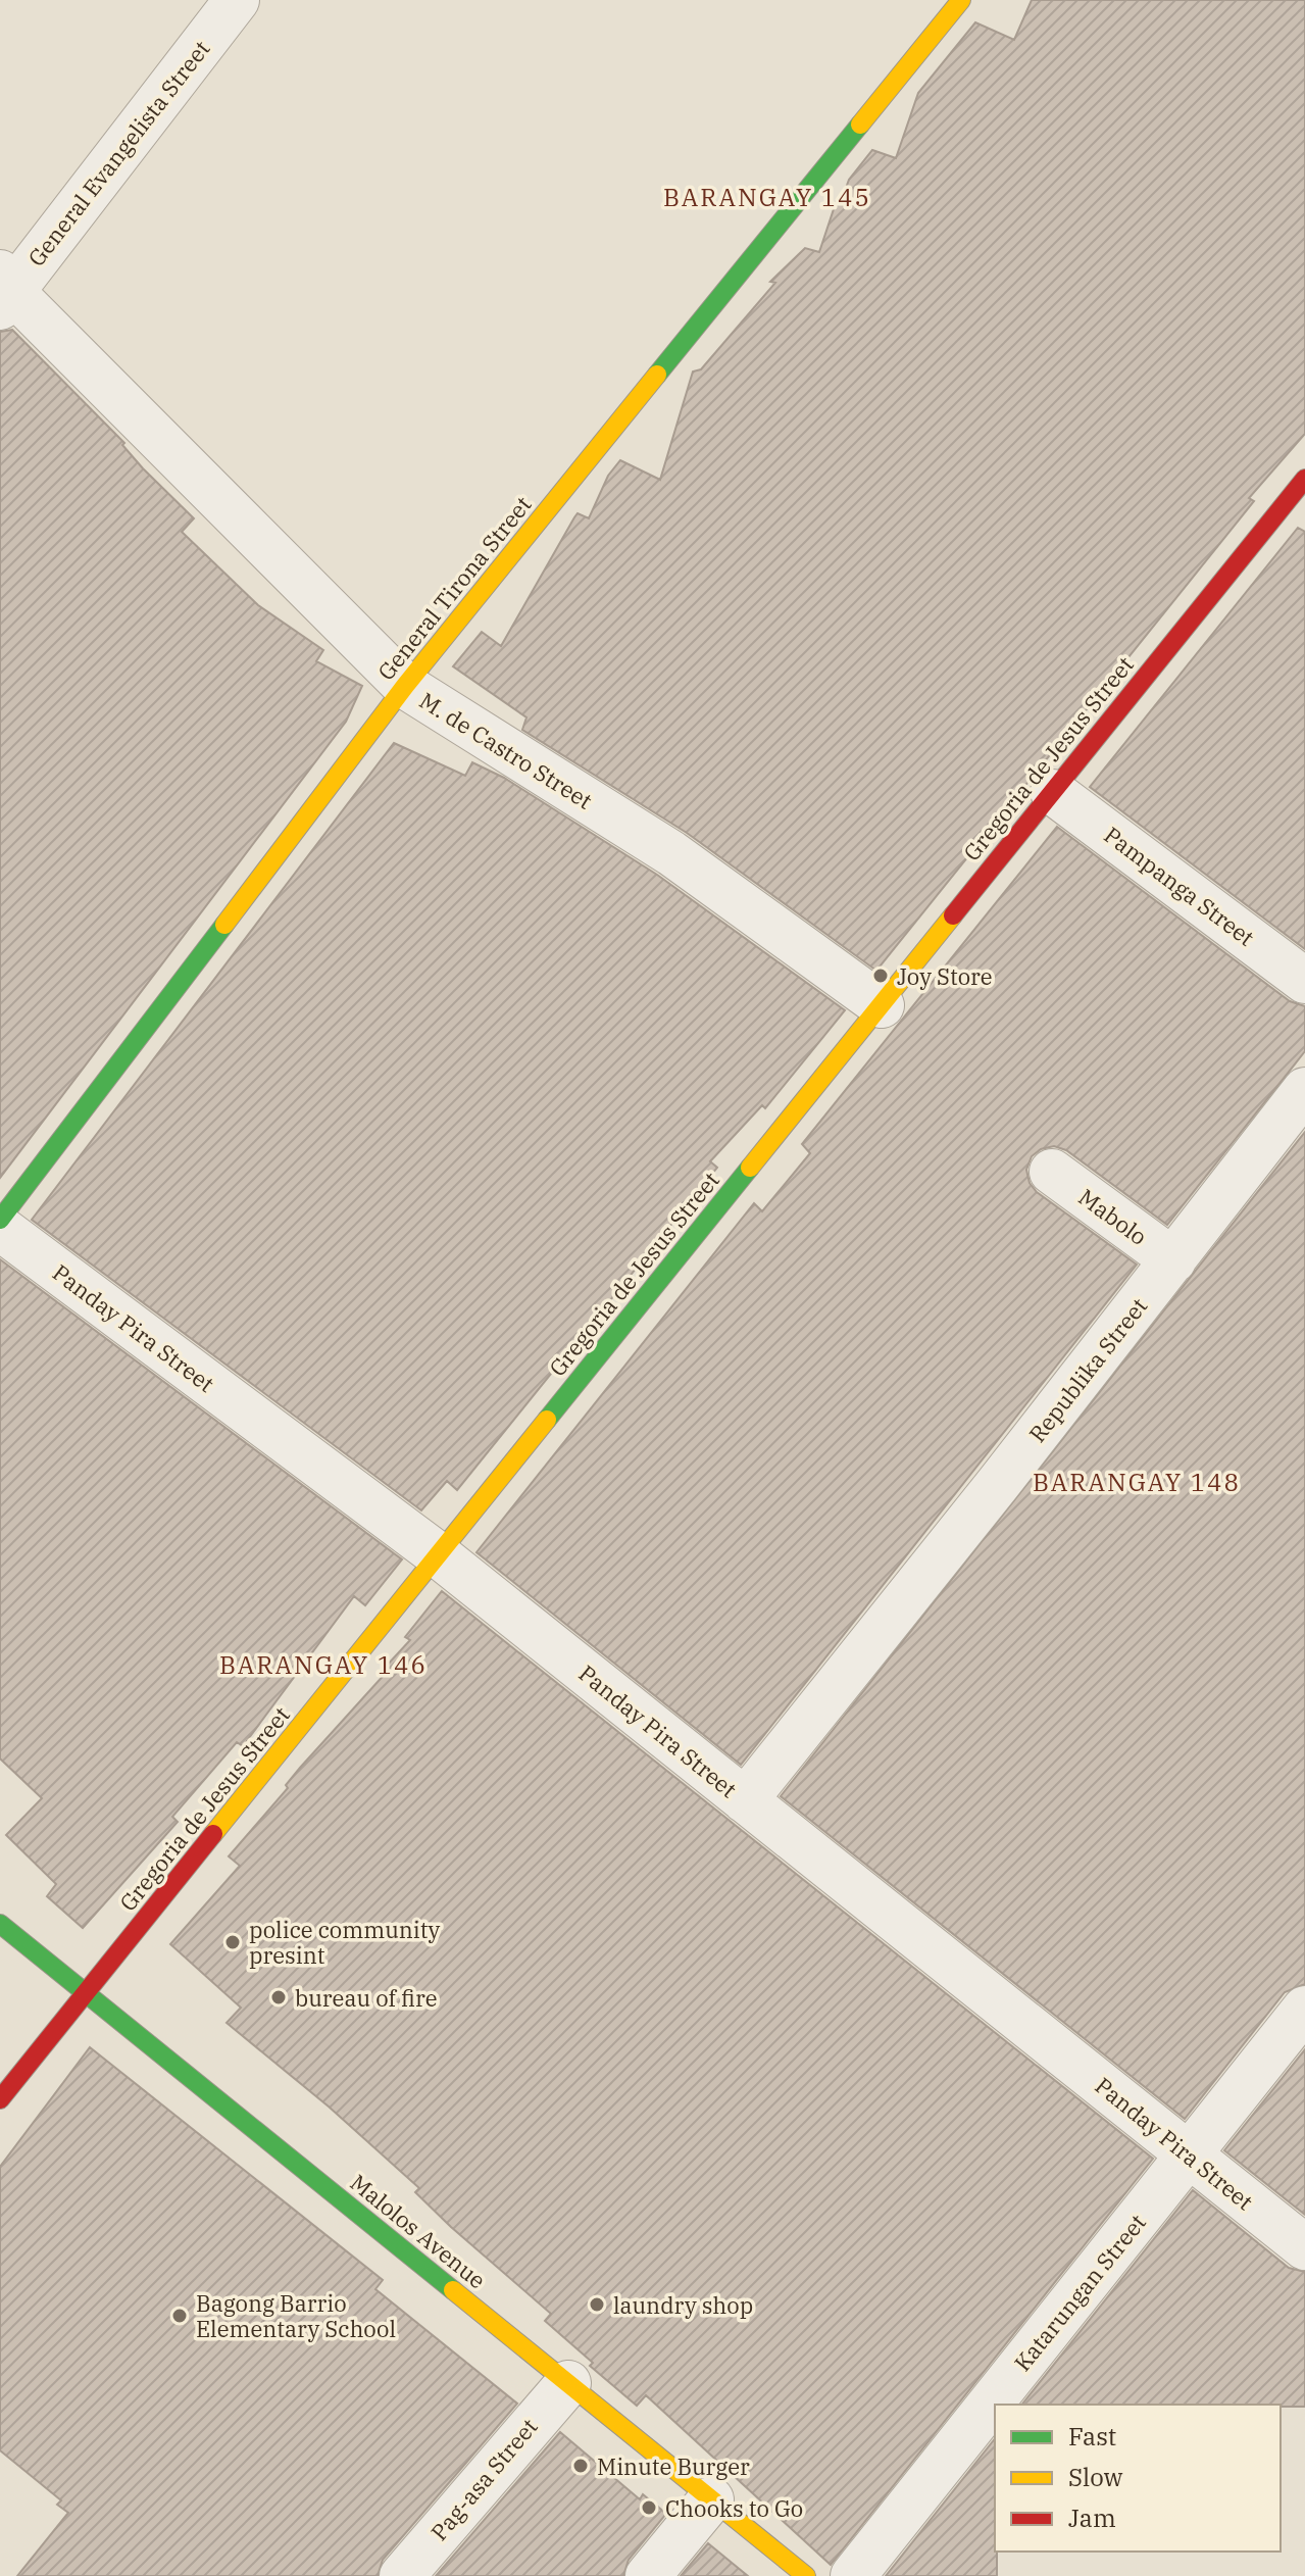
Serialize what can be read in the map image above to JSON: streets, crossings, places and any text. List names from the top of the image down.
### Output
{
  "streets": {
    "street": [
      "General Evangelista Street",
      "General Tirona Street",
      "M. de Castro Street",
      "Gregoria de Jesus Street",
      "Pampanga Street",
      "Mabolo",
      "Panday Pira Street",
      "Republika Street",
      "Malolos Avenue",
      "Katarungan Street",
      "Pag-asa Street"
    ]
  },
  "crossings": [
    ["General Evangelista Street", "M. de Castro Street"],
    ["General Tirona Street", "M. de Castro Street"],
    ["M. de Castro Street", "Gregoria de Jesus Street"],
    ["Gregoria de Jesus Street", "Pampanga Street"],
    ["Gregoria de Jesus Street", "Panday Pira Street"],
    ["Gregoria de Jesus Street", "Malolos Avenue"],
    ["Mabolo", "Republika Street"],
    ["Panday Pira Street", "Republika Street"],
    ["Panday Pira Street", "Katarungan Street"],
    ["Malolos Avenue", "Pag-asa Street"]
  ],
  "districts": ["BARANGAY 145", "BARANGAY 148", "BARANGAY 146"],
  "places": [
    "Joy Store",
    "police community presint",
    "bureau of fire",
    "laundry shop",
    "Bagong Barrio Elementary School",
    "Minute Burger",
    "Chooks to Go"
  ],
  "legend": ["Fast", "Slow", "Jam"]
}
